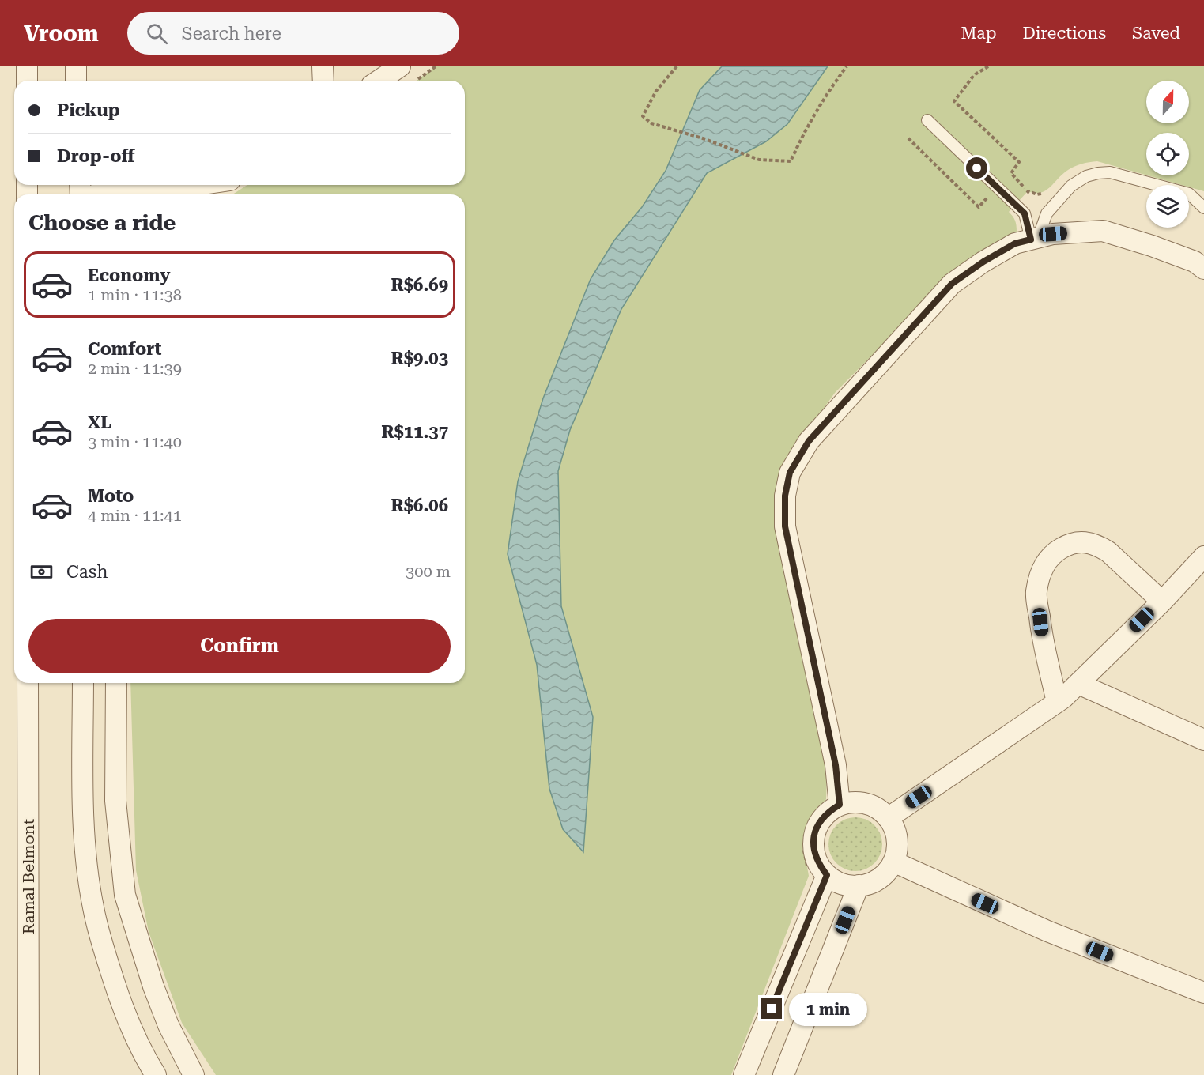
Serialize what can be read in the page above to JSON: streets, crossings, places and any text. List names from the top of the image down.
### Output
{
  "streets": {
    "street": ["Ramal Belmont"]
  },
  "north": "top",
  "page": {
    "header": "Vroom",
    "search": "Search here",
    "nav": ["Map", "Directions", "Saved"],
    "banner": ["Pickup", "Drop-off"],
    "heading": "Choose a ride",
    "list": [
      {
        "name": "Economy",
        "note": "1 min · 11:38",
        "value": "R$6.69"
      },
      {
        "name": "Comfort",
        "note": "2 min · 11:39",
        "value": "R$9.03"
      },
      {
        "name": "XL",
        "note": "3 min · 11:40",
        "value": "R$11.37"
      },
      {
        "name": "Moto",
        "note": "4 min · 11:41",
        "value": "R$6.06"
      }
    ],
    "pay": ["Cash", "300 m"],
    "buttons": "Confirm",
    "bubble": "1 min"
  }
}
